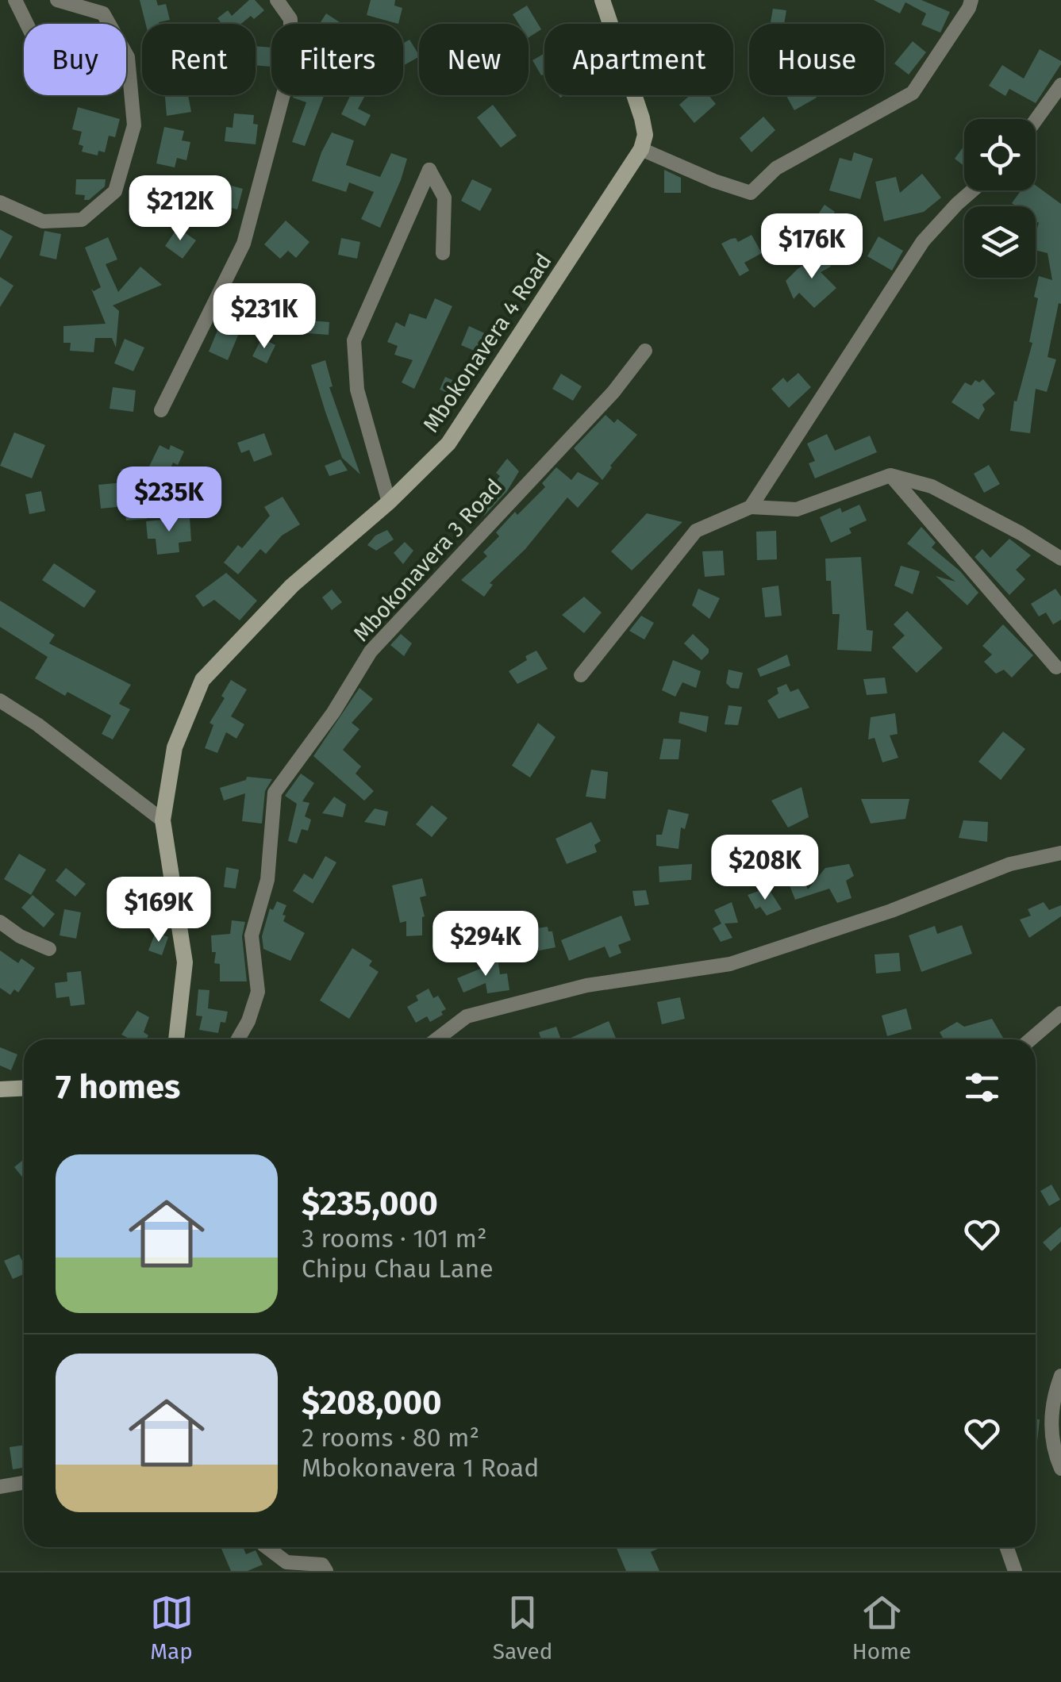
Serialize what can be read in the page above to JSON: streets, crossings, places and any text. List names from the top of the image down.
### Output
{
  "streets": {
    "street": ["Mbokonavera 4 Road", "Mbokonavera 3 Road"]
  },
  "page": {
    "chip": [
      "Buy",
      "Rent",
      "Filters",
      "New",
      "Apartment",
      "House"
    ],
    "price": [
      "$212K",
      "$176K",
      "$231K",
      "$235K",
      "$208K",
      "$169K",
      "$294K"
    ],
    "heading": "7 homes",
    "list": [
      {
        "name": "$235,000",
        "note": "3 rooms · 101 m² · Chipu Chau Lane"
      },
      {
        "name": "$208,000",
        "note": "2 rooms · 80 m² · Mbokonavera 1 Road"
      }
    ],
    "tabs": ["Map", "Saved", "Home"]
  }
}
